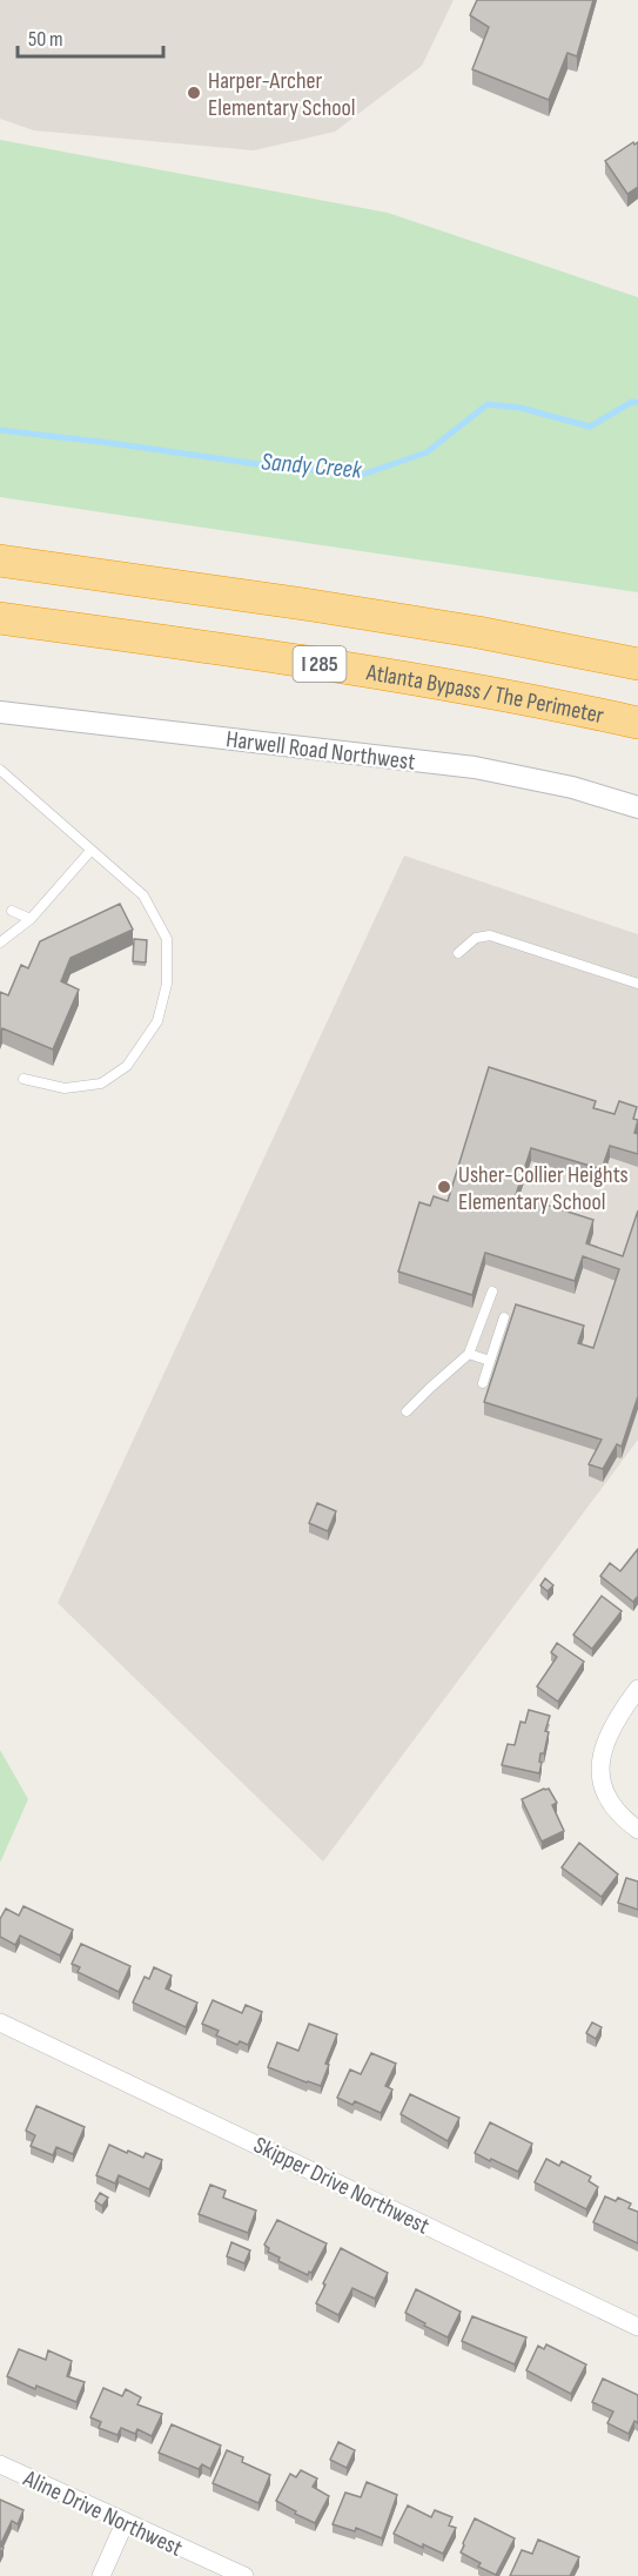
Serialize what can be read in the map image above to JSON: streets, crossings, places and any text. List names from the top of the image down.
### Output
{
  "streets": {
    "highway": ["I 285", "Atlanta Bypass / The Perimeter"],
    "street": ["Harwell Road Northwest", "Skipper Drive Northwest", "Aline Drive Northwest"]
  },
  "water": ["Sandy Creek"],
  "places": ["Harper-Archer Elementary School", "Usher-Collier Heights Elementary School"],
  "scale_bar": "50 m"
}
